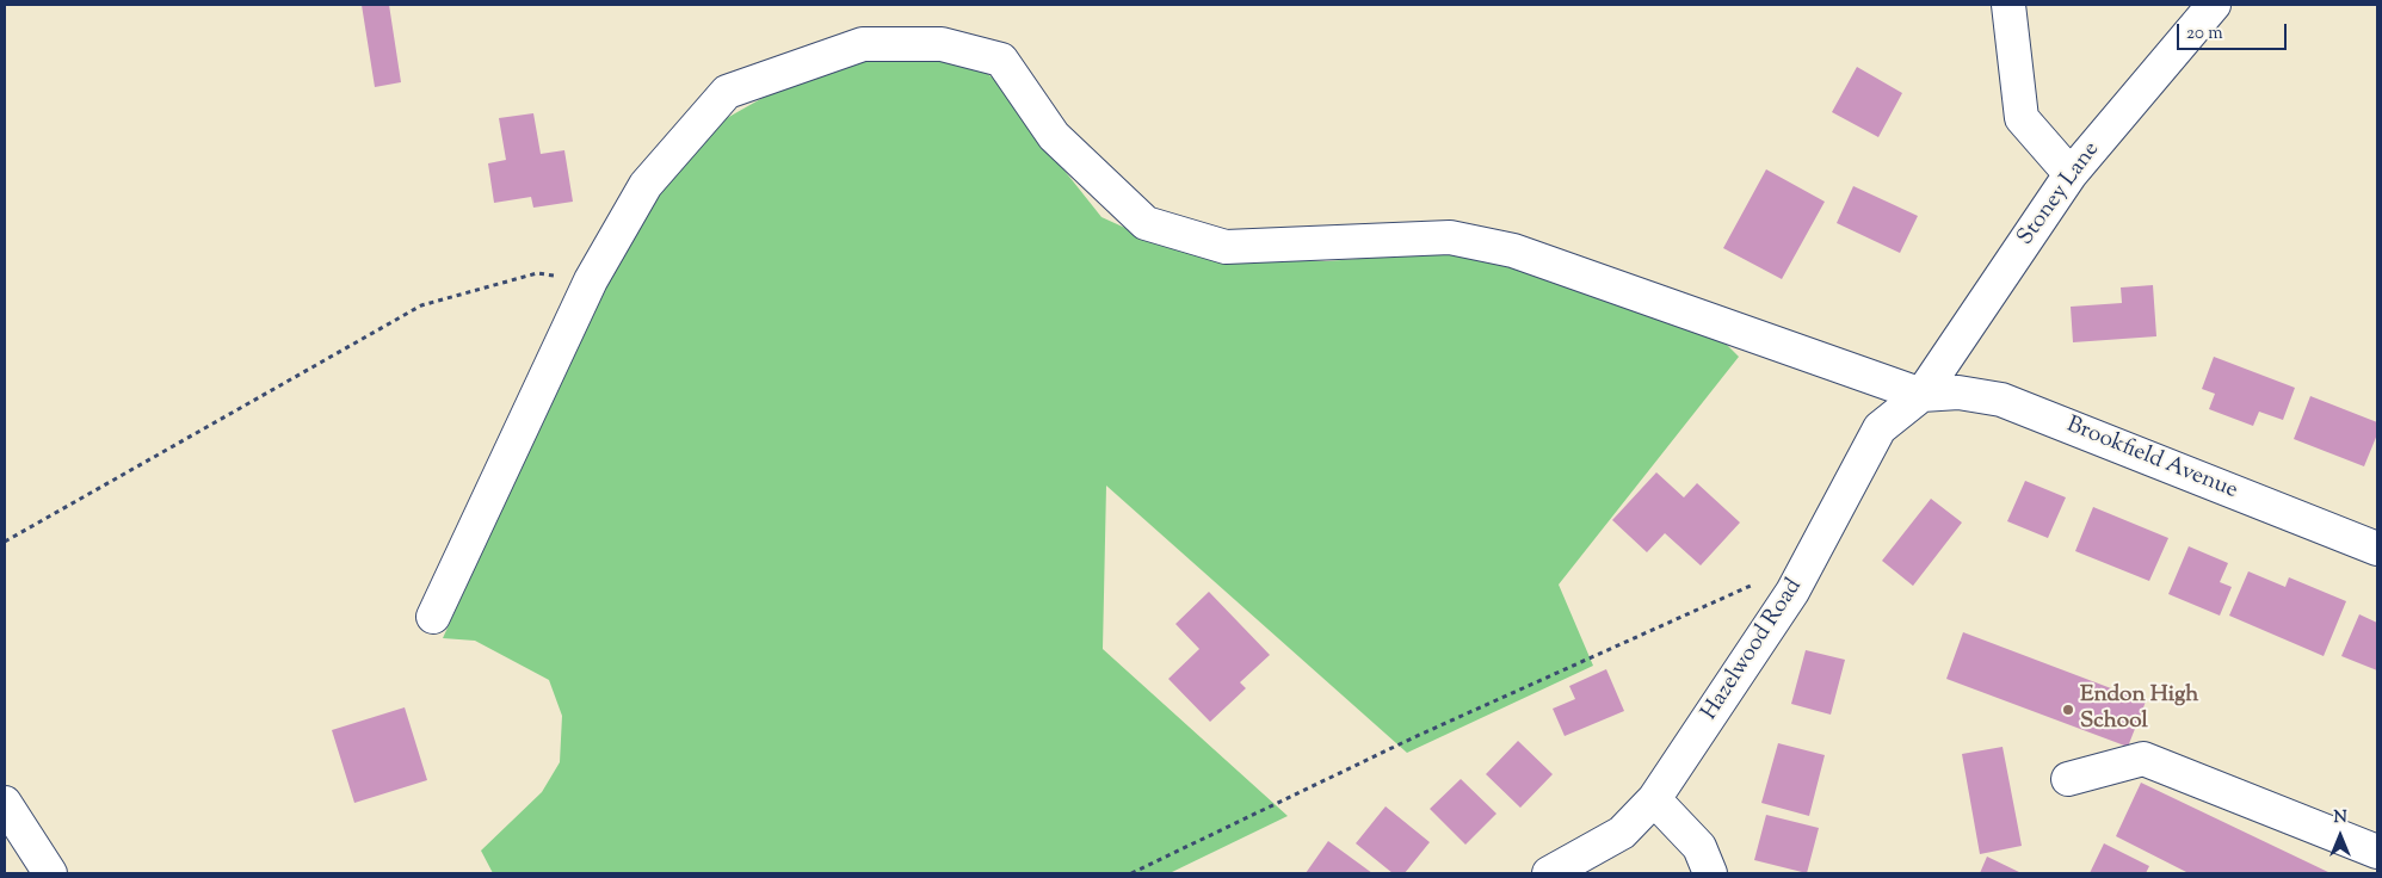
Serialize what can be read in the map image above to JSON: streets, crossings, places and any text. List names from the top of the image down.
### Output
{
  "streets": {
    "street": ["Stoney Lane", "Brookfield Avenue", "Hazelwood Road"]
  },
  "crossings": [
    ["Stoney Lane", "Brookfield Avenue"],
    ["Stoney Lane", "Hazelwood Road"],
    ["Brookfield Avenue", "Hazelwood Road"]
  ],
  "places": ["Endon High School"],
  "scale_bar": "20 m",
  "north": "top"
}
